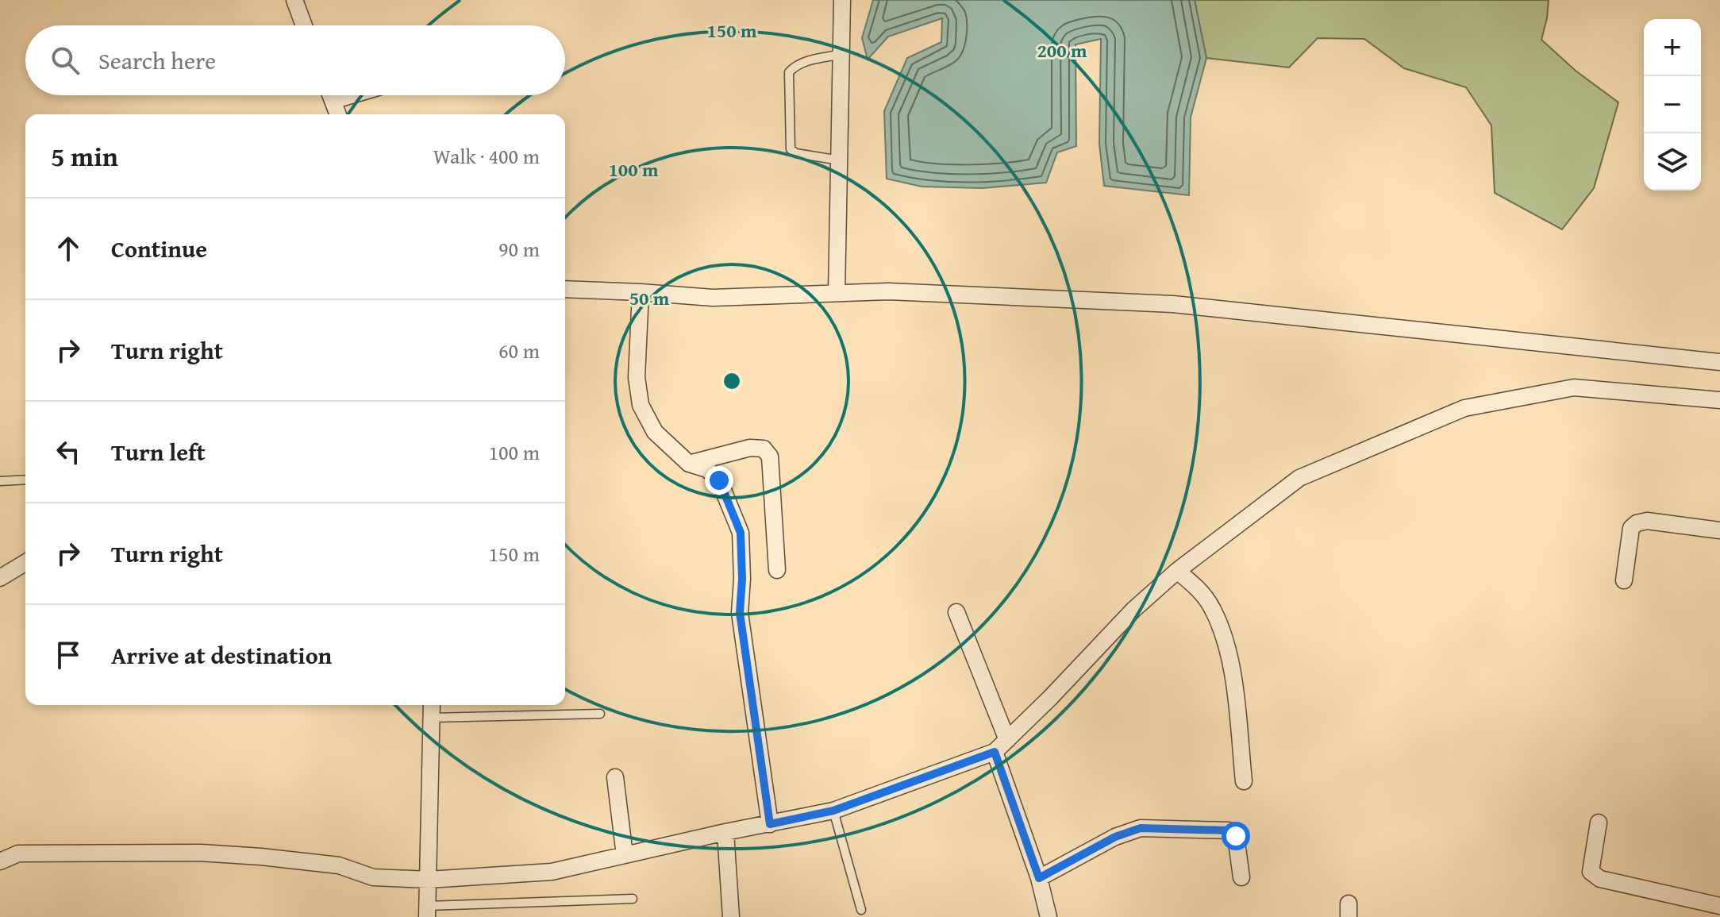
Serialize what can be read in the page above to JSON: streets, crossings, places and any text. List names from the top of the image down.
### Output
{
  "page": {
    "map_buttons": ["+", "−"],
    "search": "Search here",
    "heading": ["5 min", "Walk · 400 m"],
    "list": [
      ["Continue", "90 m"],
      ["Turn right", "60 m"],
      ["Turn left", "100 m"],
      ["Turn right", "150 m"],
      "Arrive at destination"
    ]
  },
  "rings": [
    "150 m",
    "200 m",
    "100 m",
    "50 m"
  ]
}
